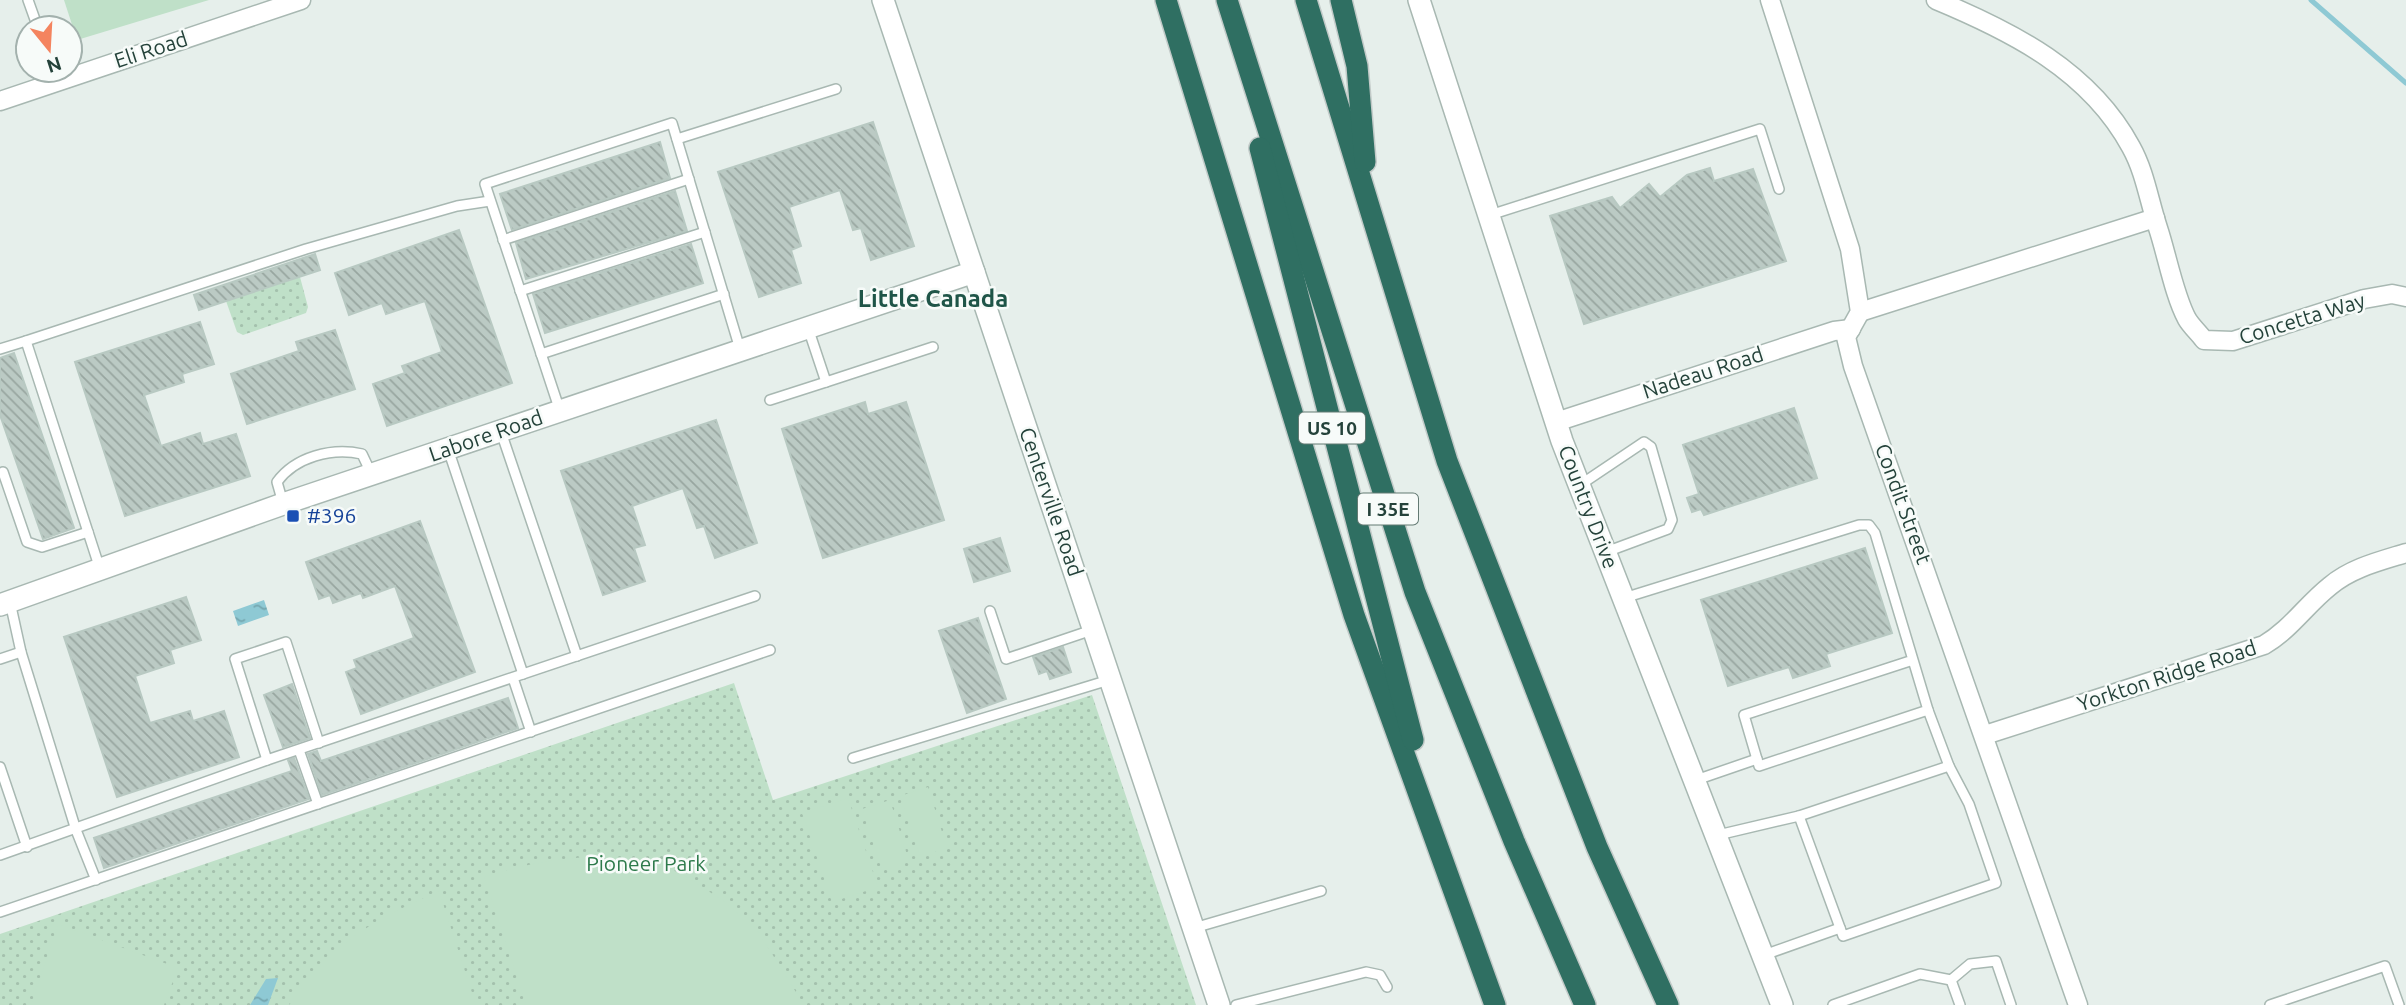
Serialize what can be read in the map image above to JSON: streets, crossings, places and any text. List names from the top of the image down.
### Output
{
  "streets": {
    "highway": ["US 10", "I 35E"],
    "street": [
      "Eli Road",
      "Concetta Way",
      "Nadeau Road",
      "Labore Road",
      "Centerville Road",
      "Condit Street",
      "Country Drive",
      "Yorkton Ridge Road"
    ]
  },
  "crossings": [
    ["Nadeau Road", "Condit Street"],
    ["Nadeau Road", "Country Drive"],
    ["US 10", "I 35E"],
    ["Labore Road", "Centerville Road"],
    ["Condit Street", "Yorkton Ridge Road"]
  ],
  "districts": ["Little Canada"],
  "parks": ["Pioneer Park"],
  "places": {
    "transit": ["#396"]
  },
  "north": "bottom"
}
